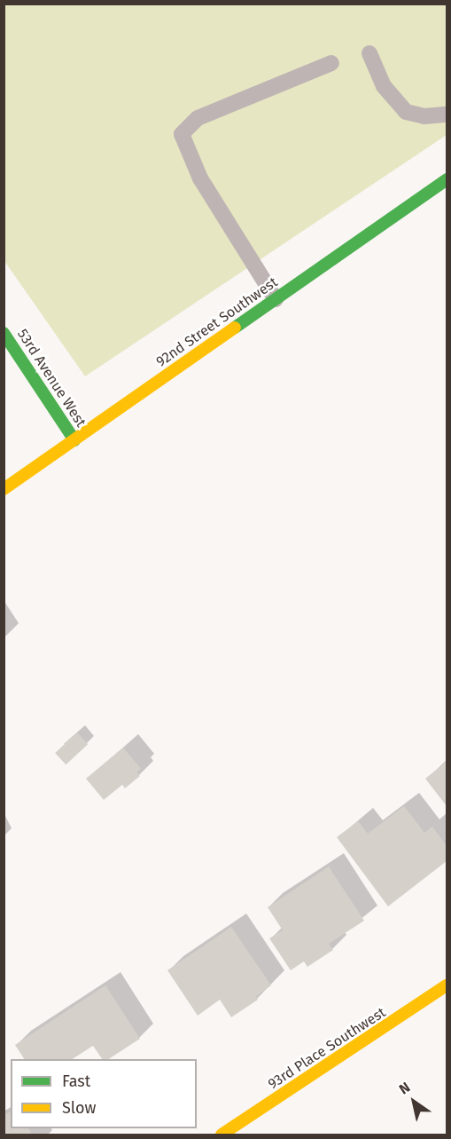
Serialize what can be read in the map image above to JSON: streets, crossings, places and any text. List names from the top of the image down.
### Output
{
  "streets": {
    "street": ["92nd Street Southwest", "53rd Avenue West", "93rd Place Southwest"]
  },
  "crossings": [
    ["92nd Street Southwest", "53rd Avenue West"]
  ],
  "legend": ["Fast", "Slow"],
  "north": "top left"
}
